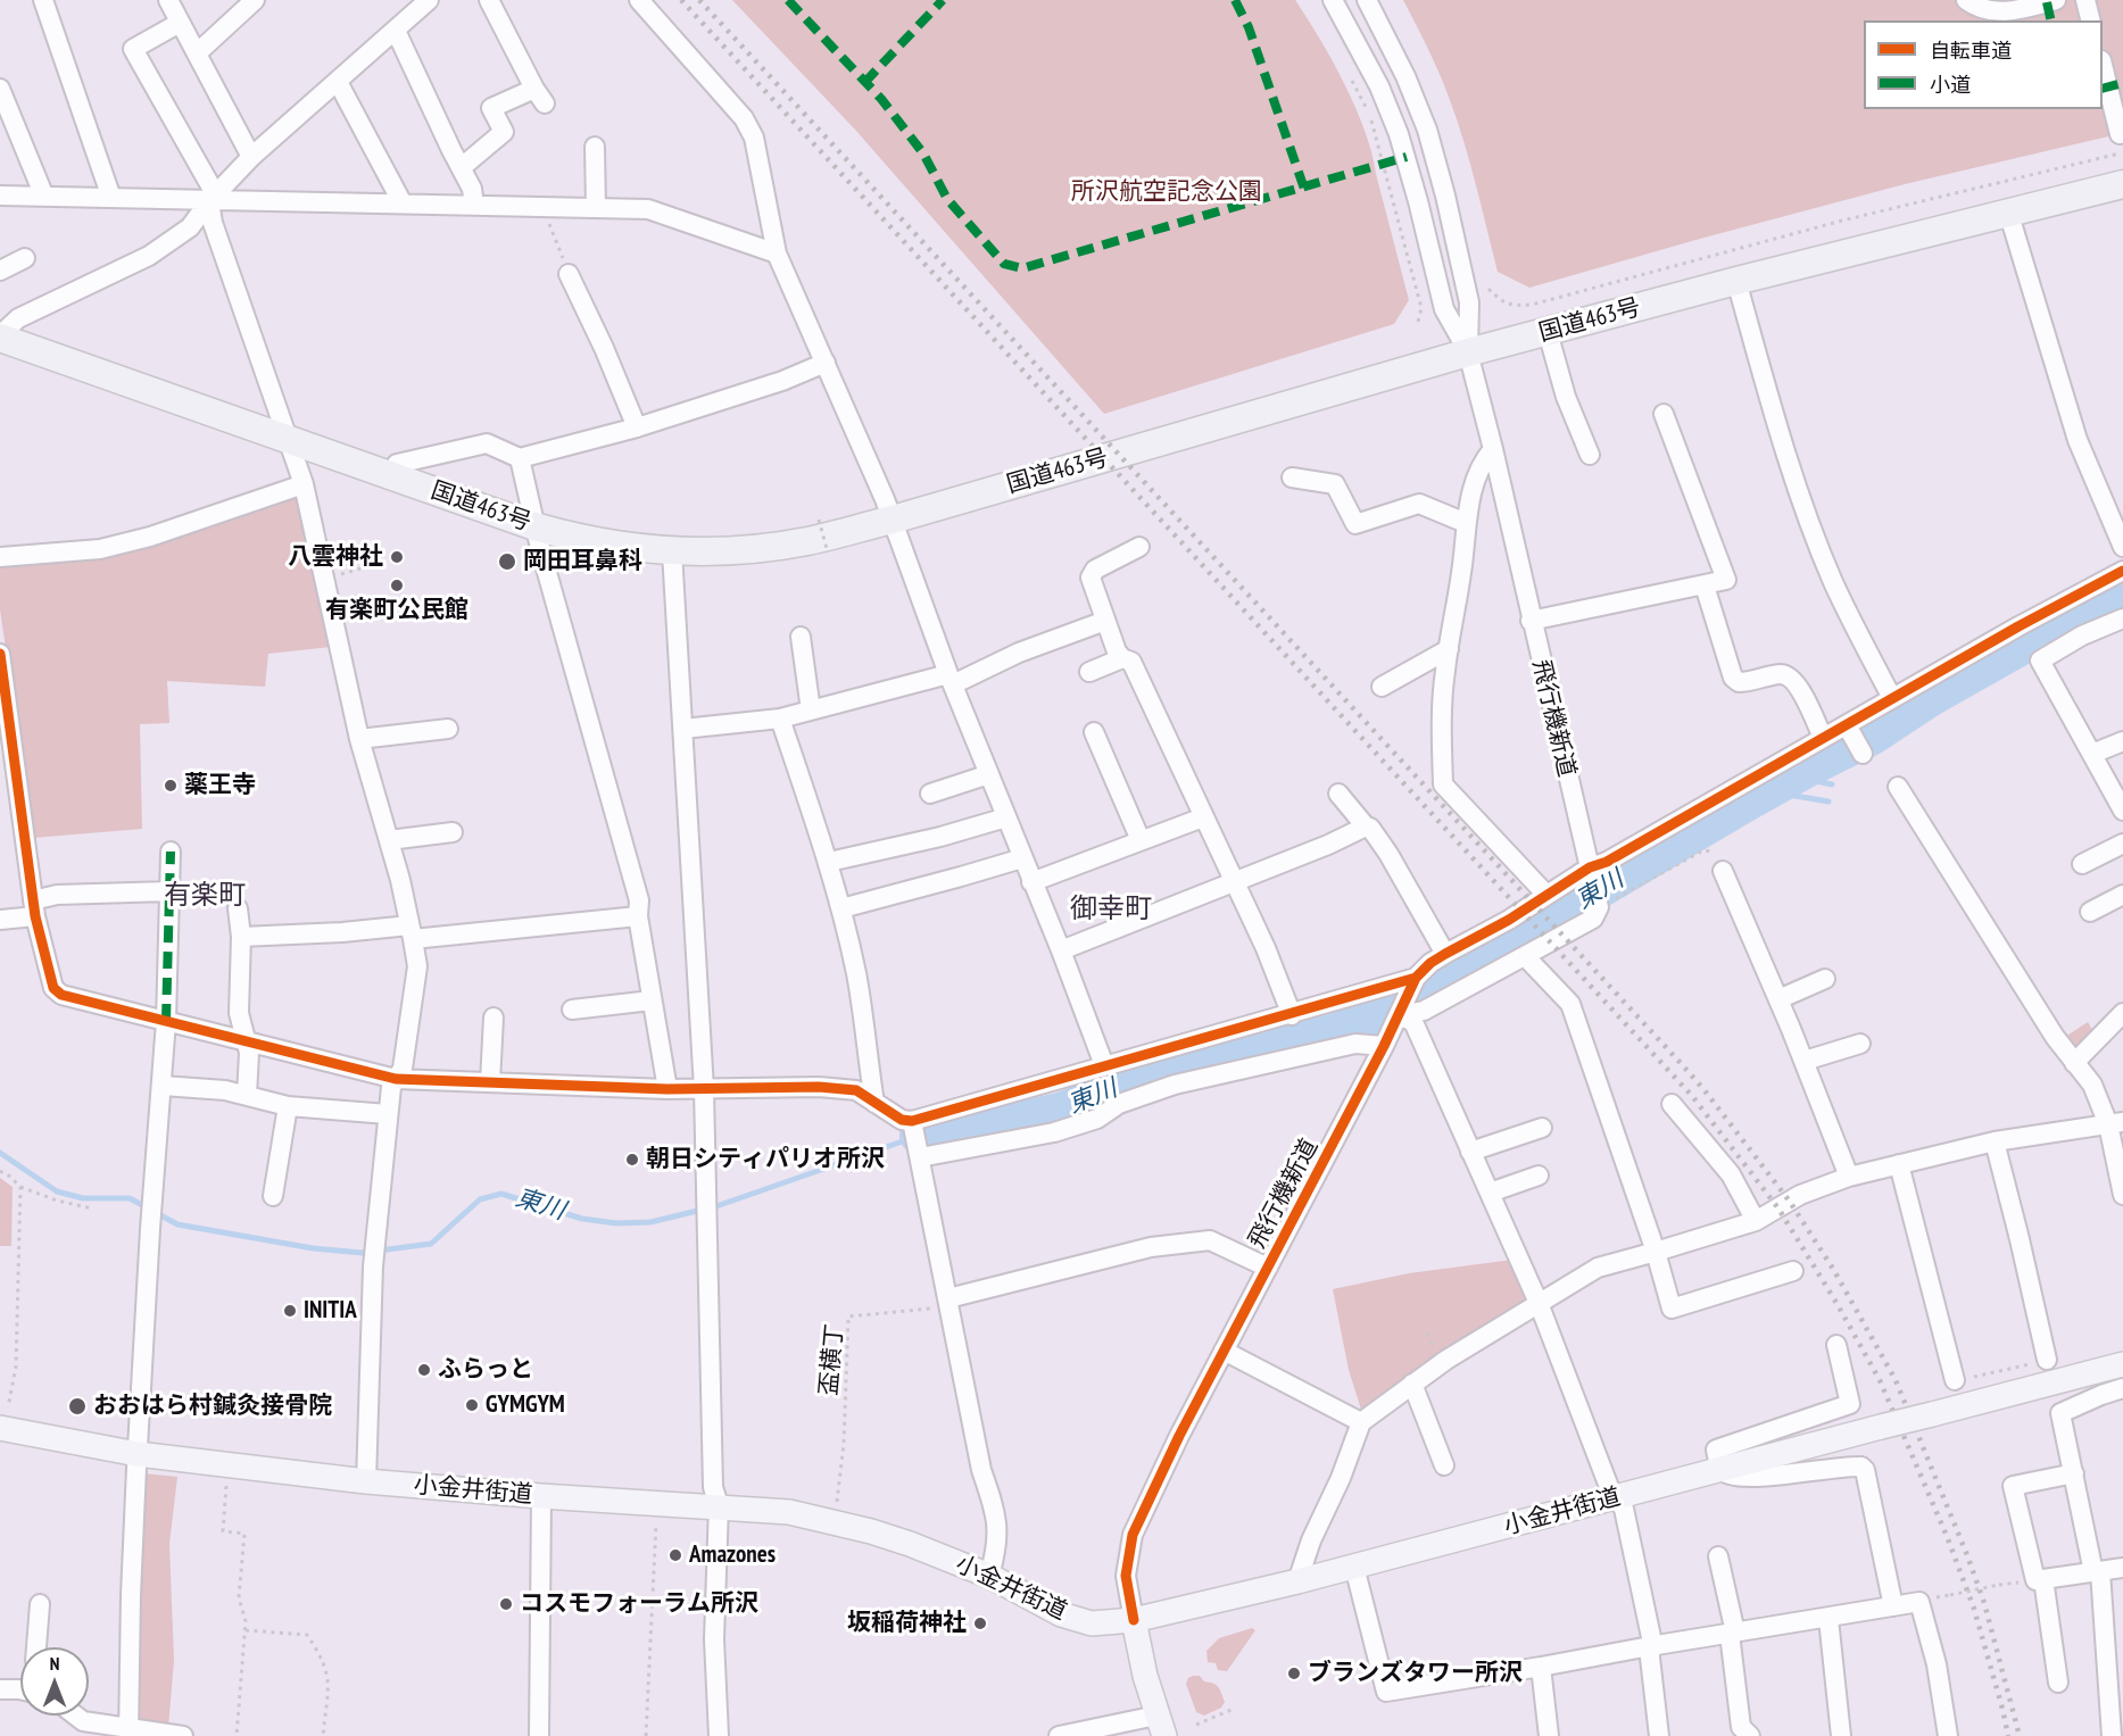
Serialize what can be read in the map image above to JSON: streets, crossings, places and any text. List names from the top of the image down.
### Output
{
  "streets": {
    "highway": ["国道463号"],
    "main road": ["小金井街道"],
    "street": ["飛行機新道"],
    "path": ["盃横丁"]
  },
  "crossings": [
    ["国道463号", "飛行機新道"],
    ["飛行機新道", "小金井街道"]
  ],
  "districts": ["有楽町", "御幸町"],
  "water": ["東川"],
  "parks": ["所沢航空記念公園"],
  "places": [
    "八雲神社",
    "岡田耳鼻科",
    "有楽町公民館",
    "薬王寺",
    "朝日シティパリオ所沢",
    "INITIA",
    "ふらっと",
    "GYMGYM",
    "おおはら村鍼灸接骨院",
    "Amazones",
    "コスモフォーラム所沢",
    "坂稲荷神社",
    "ブランズタワー所沢"
  ],
  "legend": ["自転車道", "小道"],
  "north": "top"
}
